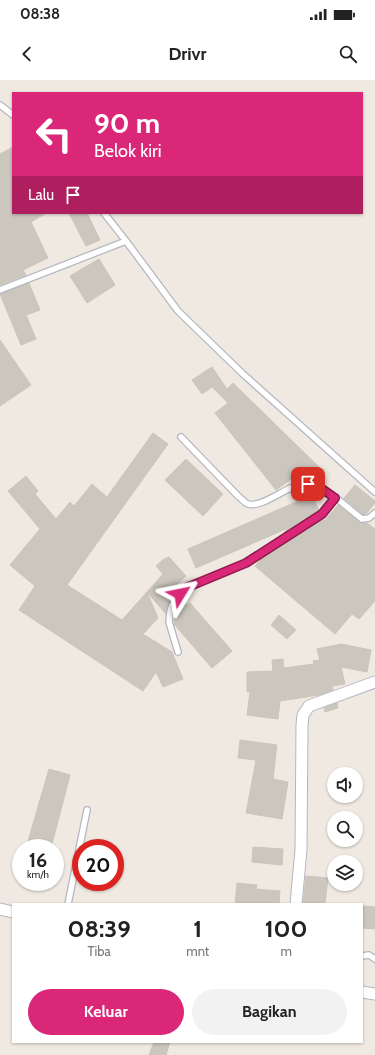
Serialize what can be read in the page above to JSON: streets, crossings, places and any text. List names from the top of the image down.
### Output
{
  "page": {
    "status": "08:38",
    "header": "Drivr",
    "turn": ["90 m", "Belok kiri"],
    "then": "Lalu",
    "speed": "16 km/h",
    "limit": "20",
    "eta": [
      "08:39",
      "Tiba",
      "1",
      "mnt",
      "100",
      "m"
    ],
    "buttons": ["Keluar", "Bagikan"]
  }
}
